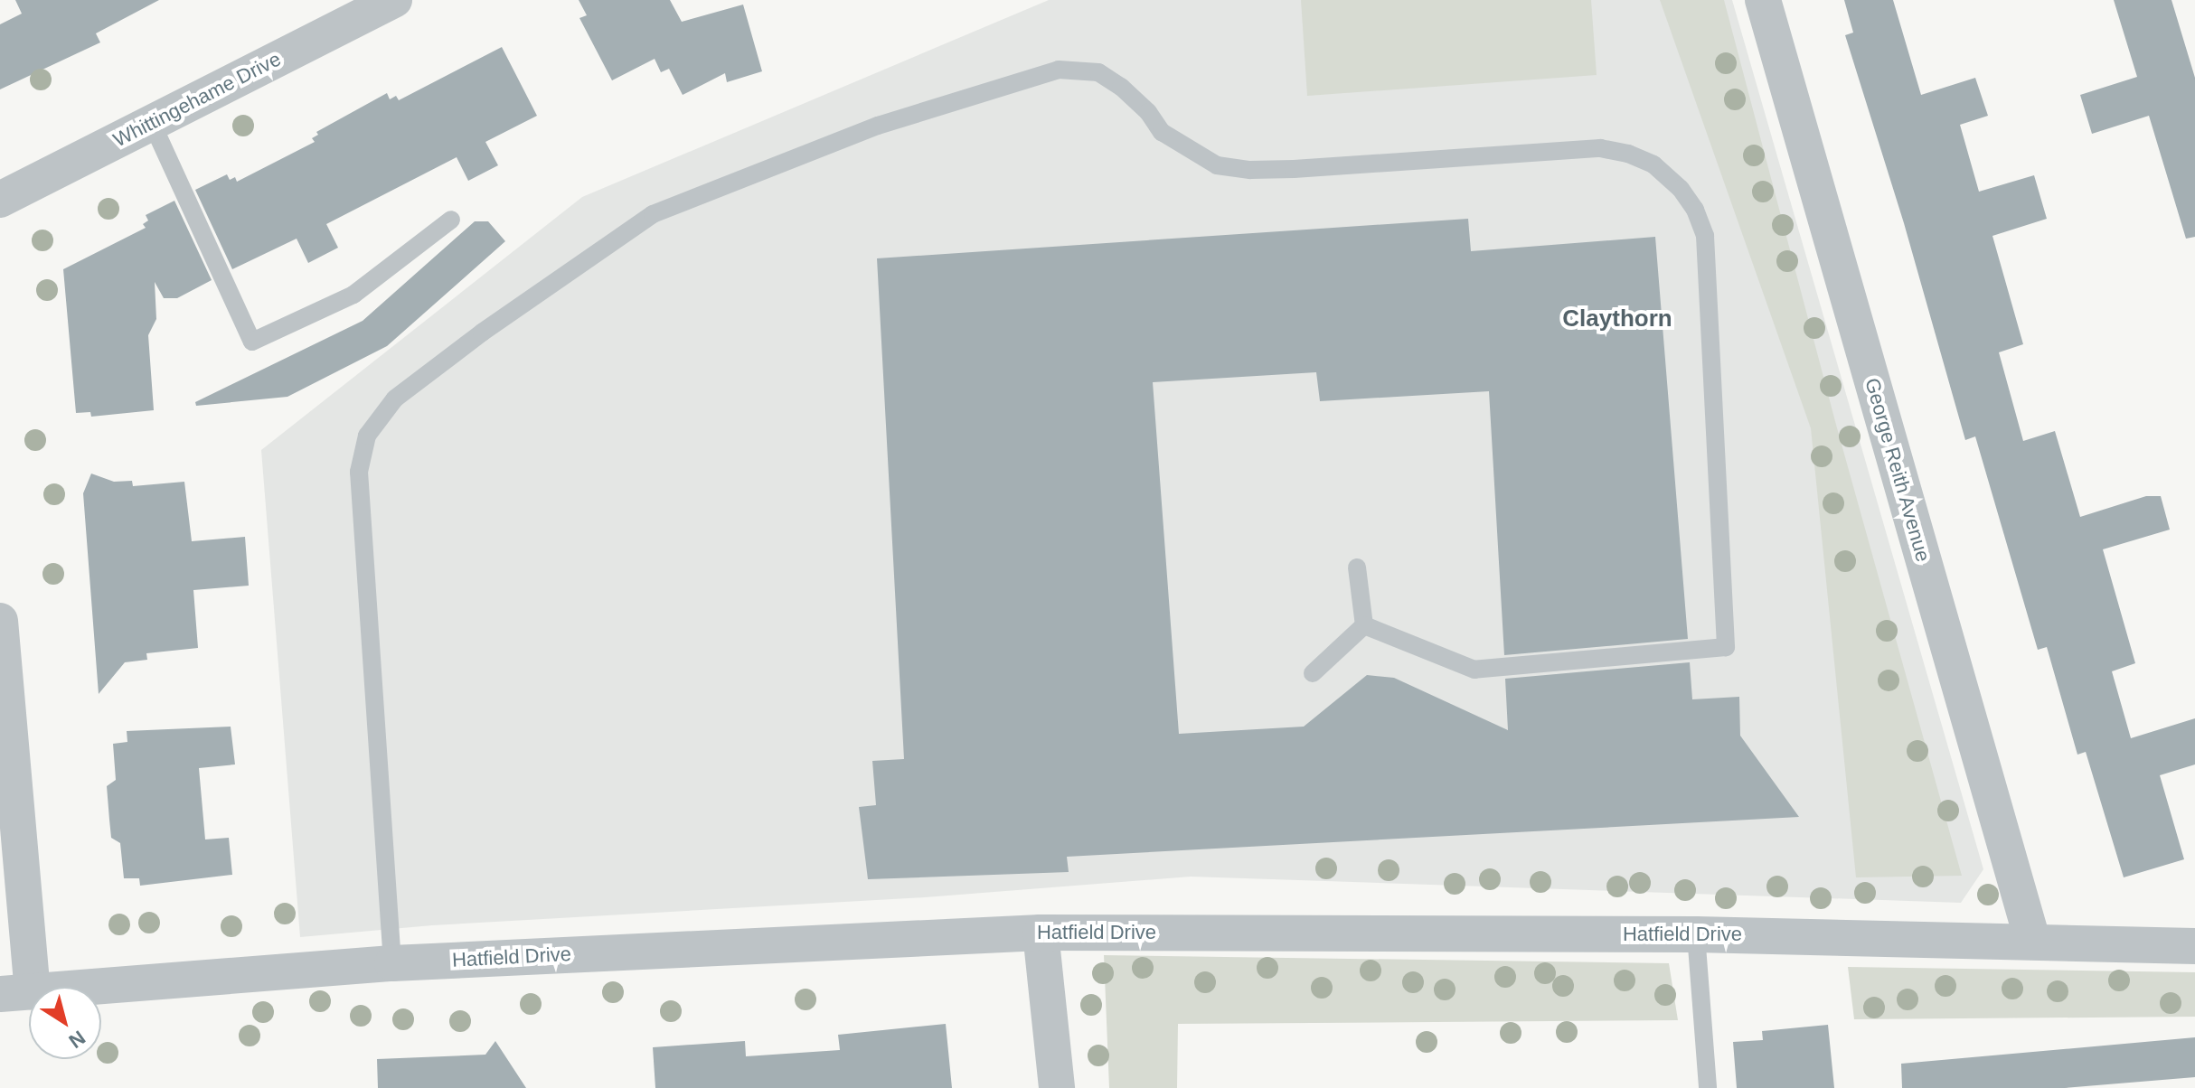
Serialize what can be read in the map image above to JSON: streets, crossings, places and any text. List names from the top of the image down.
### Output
{
  "streets": {
    "street": ["Whittingehame Drive", "George Reith Avenue", "Hatfield Drive"]
  },
  "crossings": [
    ["George Reith Avenue", "Hatfield Drive"]
  ],
  "districts": ["Claythorn"],
  "north": "bottom right"
}
